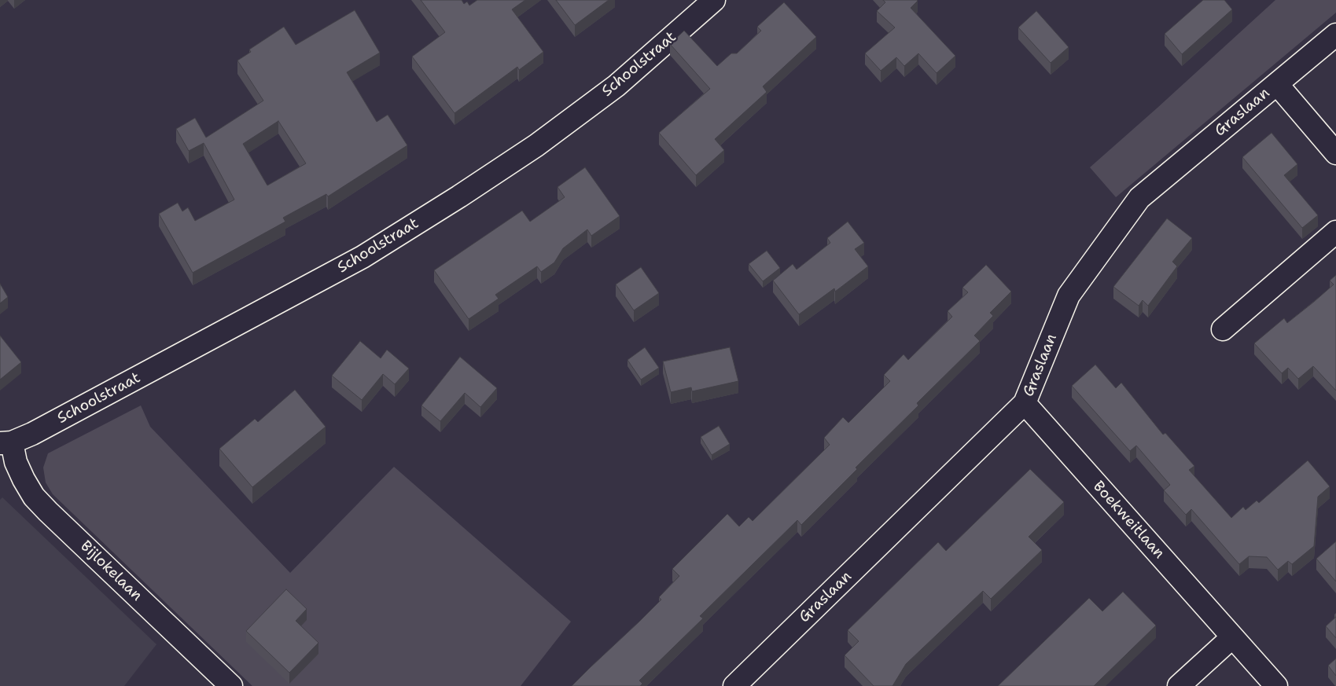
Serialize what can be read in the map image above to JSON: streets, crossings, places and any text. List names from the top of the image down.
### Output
{
  "streets": {
    "street": [
      "Schoolstraat",
      "Graslaan",
      "Boekweitlaan",
      "Bijlokelaan"
    ]
  },
  "crossings": [
    ["Schoolstraat", "Bijlokelaan"],
    ["Graslaan", "Boekweitlaan"]
  ]
}
